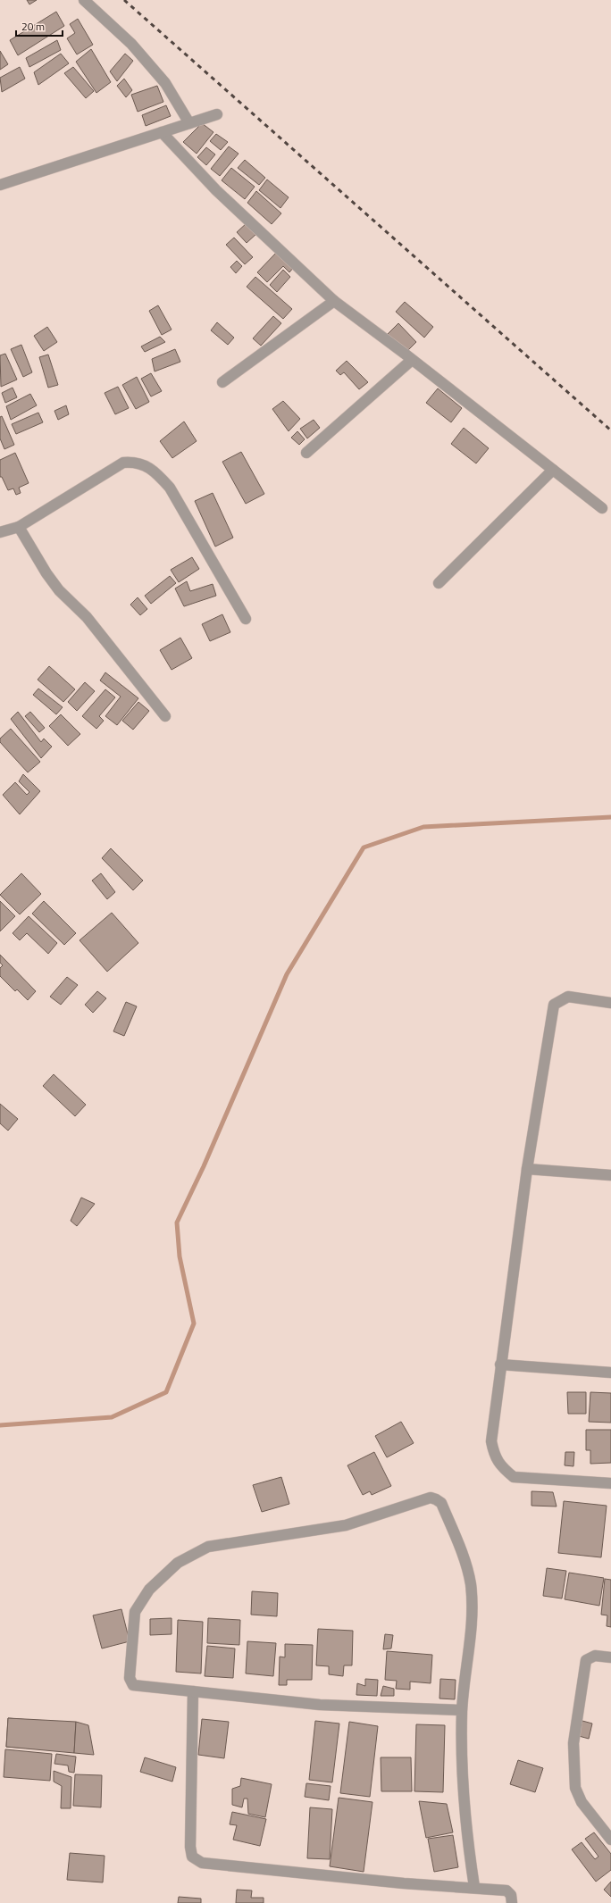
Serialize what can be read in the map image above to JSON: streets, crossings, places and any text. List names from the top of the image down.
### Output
{
  "scale_bar": "20 m"
}
